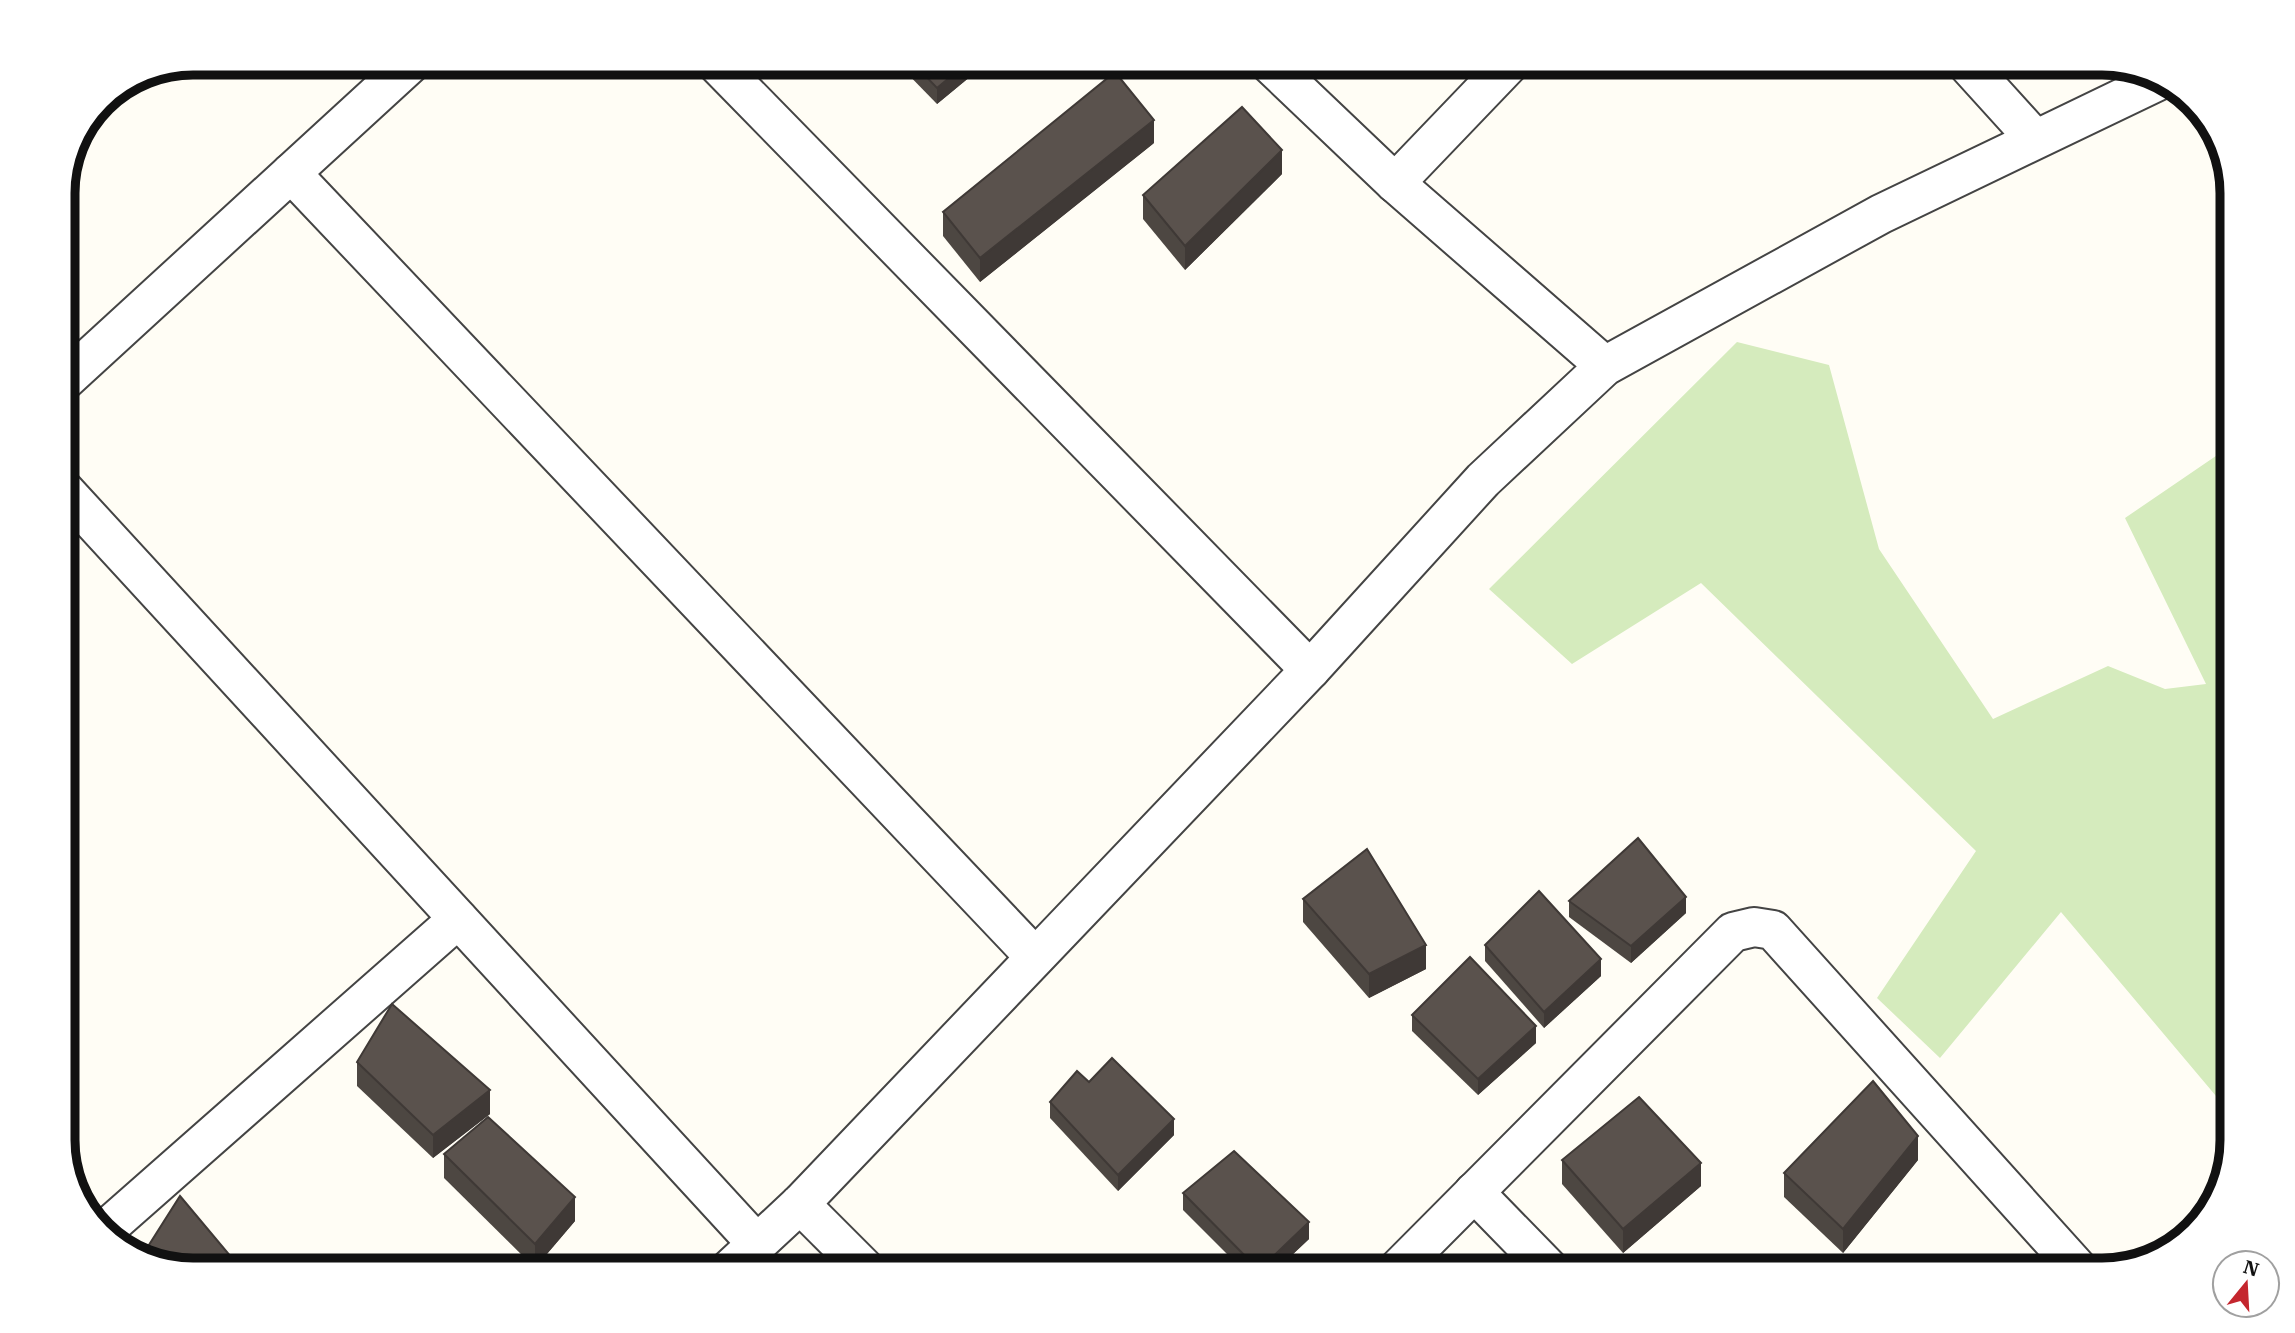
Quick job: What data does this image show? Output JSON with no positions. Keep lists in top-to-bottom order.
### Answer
{
  "north": "top"
}
